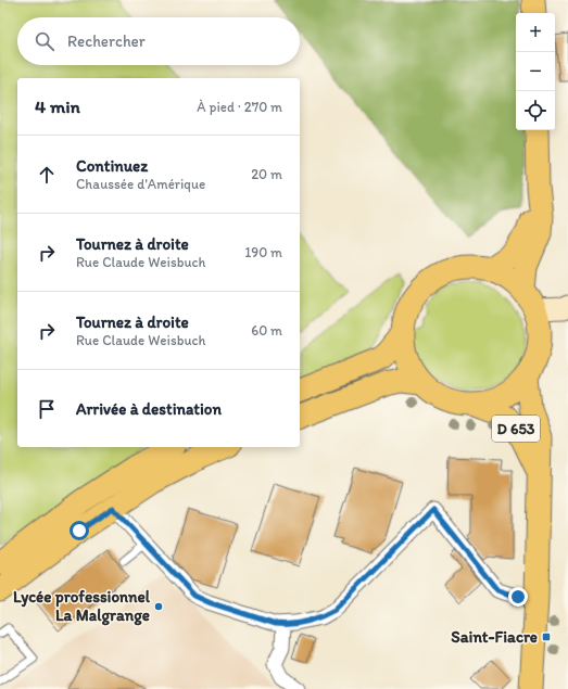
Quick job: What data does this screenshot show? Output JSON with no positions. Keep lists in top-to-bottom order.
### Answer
{
  "streets": {
    "main road": ["D 653"]
  },
  "places": {
    "other": ["Lycée professionnel La Malgrange"],
    "transit": ["Saint-Fiacre"]
  },
  "page": {
    "map_buttons": ["+", "−"],
    "search": "Rechercher",
    "heading": ["4 min", "À pied · 270 m"],
    "list": [
      ["Continuez", "Chaussée d'Amérique", "20 m"],
      ["Tournez à droite", "Rue Claude Weisbuch", "190 m"],
      ["Tournez à droite", "Rue Claude Weisbuch", "60 m"],
      "Arrivée à destination"
    ]
  }
}
